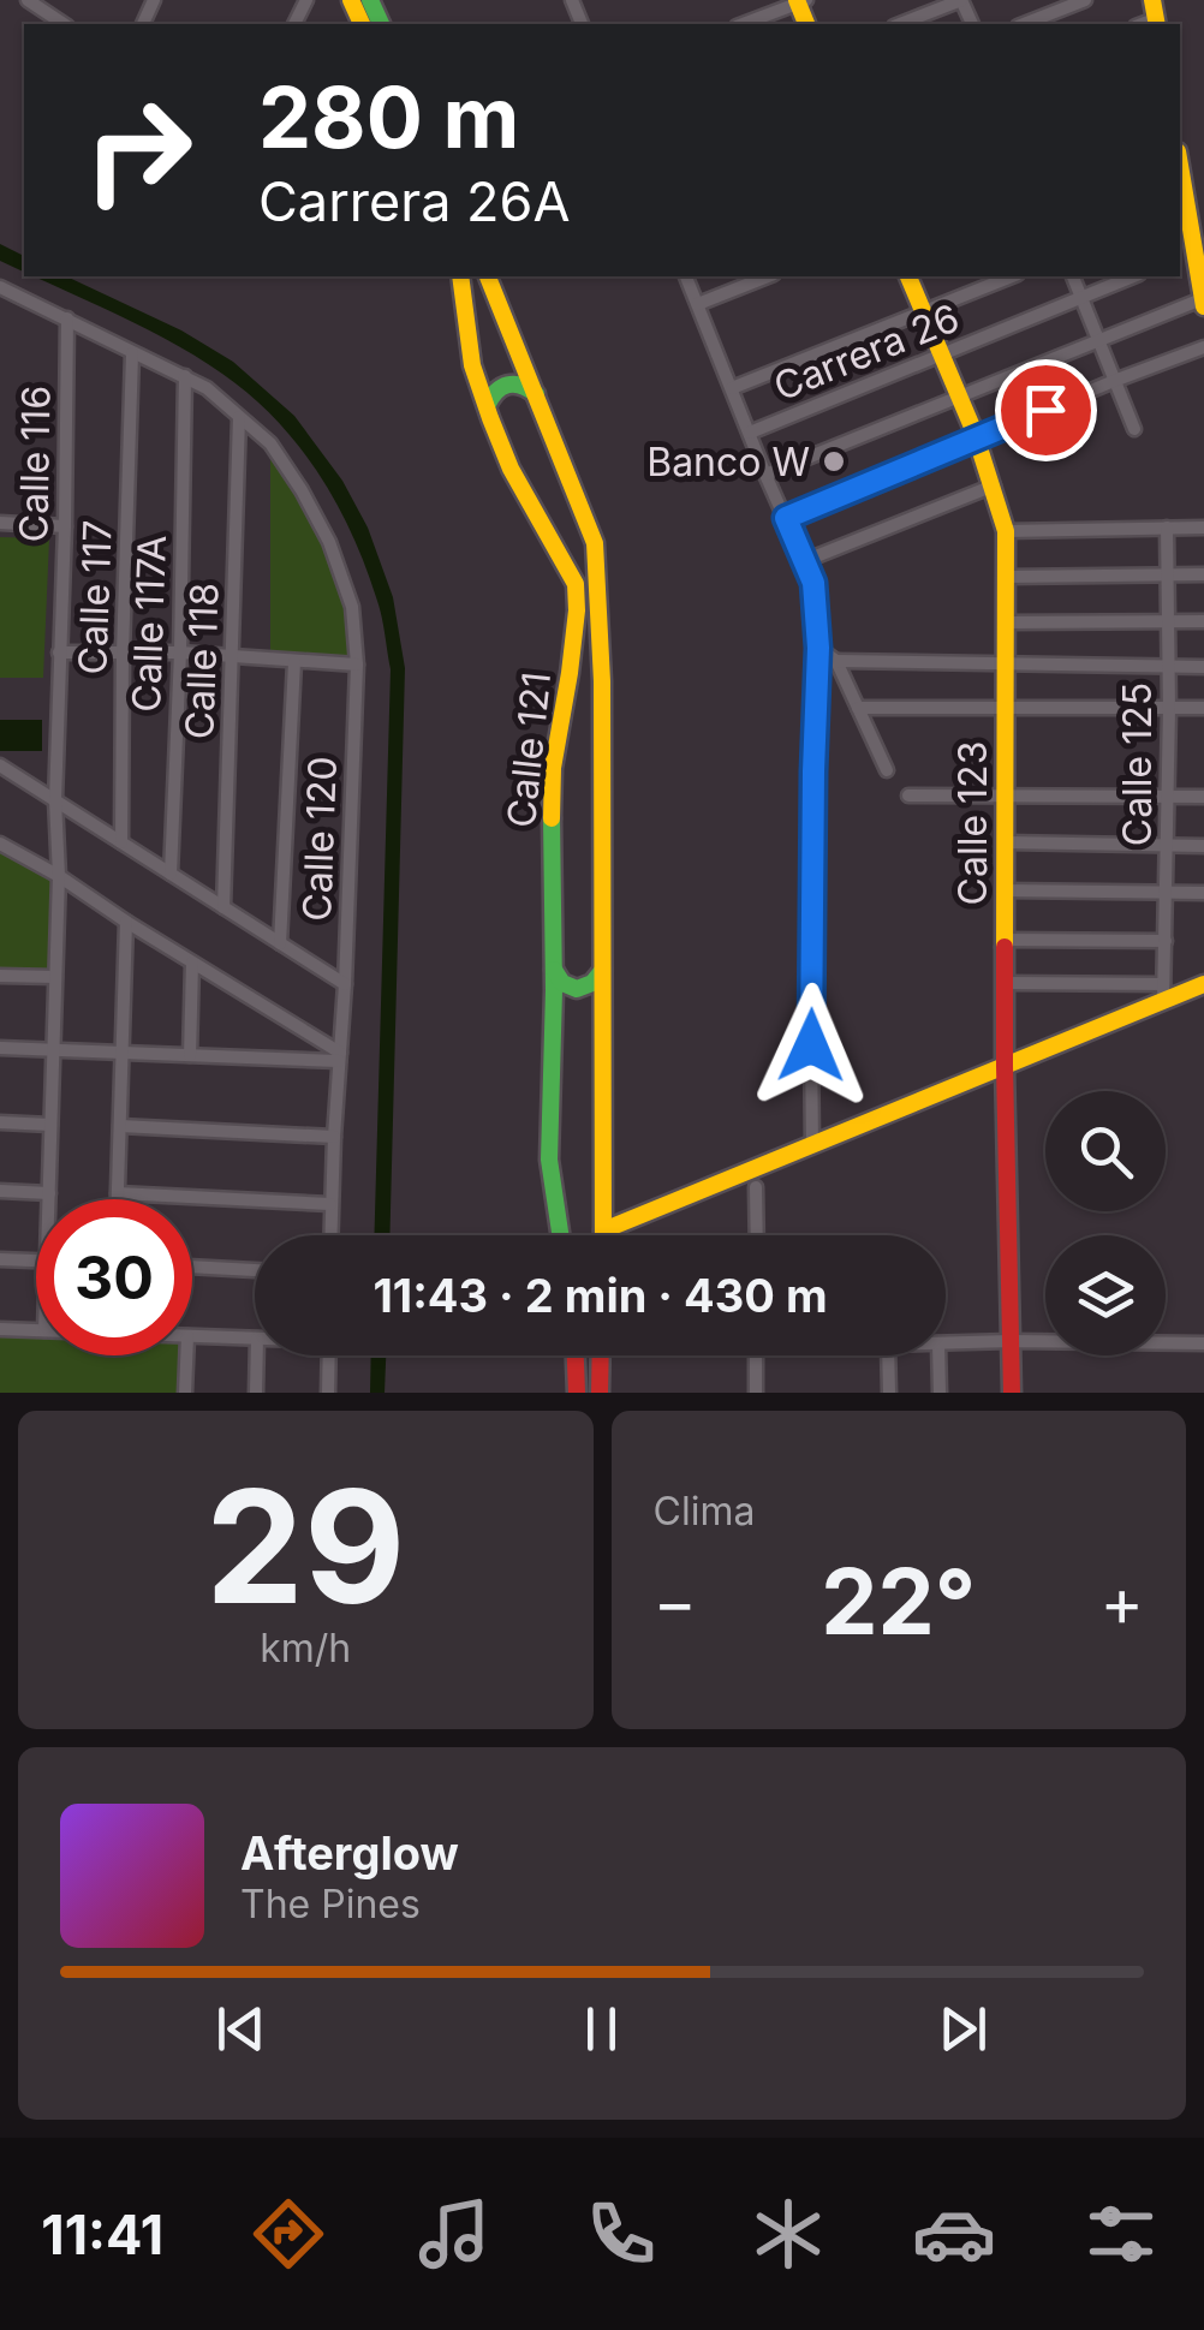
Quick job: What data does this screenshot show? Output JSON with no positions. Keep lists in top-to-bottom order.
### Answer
{
  "streets": {
    "main road": ["Calle 121", "Calle 123"],
    "street": [
      "Carrera 26",
      "Calle 116",
      "Calle 117",
      "Calle 117A",
      "Calle 118",
      "Calle 125",
      "Calle 120"
    ]
  },
  "crossings": [
    ["Carrera 26", "Calle 123"],
    ["Calle 118", "Calle 120"]
  ],
  "places": ["Banco W"],
  "page": {
    "turn": ["280 m", "Carrera 26A"],
    "limit": "30",
    "trip": "11:43 · 2 min · 430 m",
    "tile": [
      ["29", "km/h"],
      "Clima"
    ],
    "heat": ["−", "22°", "+"],
    "song": ["Afterglow", "The Pines"],
    "tabs": "11:41"
  }
}
